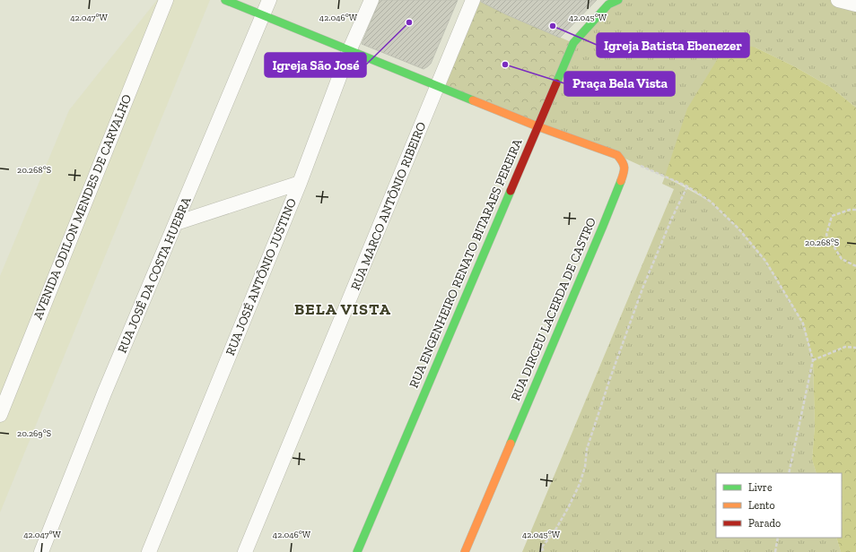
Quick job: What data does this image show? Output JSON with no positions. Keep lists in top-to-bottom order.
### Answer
{
  "streets": {
    "street": [
      "RUA MARCO ANTÔNIO RIBEIRO",
      "AVENIDA ODILON MENDES DE CARVALHO",
      "RUA ENGENHEIRO RENATO BITARAES PEREIRA",
      "RUA JOSÉ DA COSTA HUEBRA",
      "RUA JOSÉ ANTÔNIO JUSTINO",
      "RUA DIRCEU LACERDA DE CASTRO"
    ]
  },
  "districts": ["BELA VISTA"],
  "places": ["Igreja São José", "Igreja Batista Ebenezer", "Praça Bela Vista"],
  "legend": ["Livre", "Lento", "Parado"],
  "coordinates": [
    "42.047°W",
    "42.046°W",
    "42.045°W",
    "20.268°S",
    "20.269°S"
  ]
}
